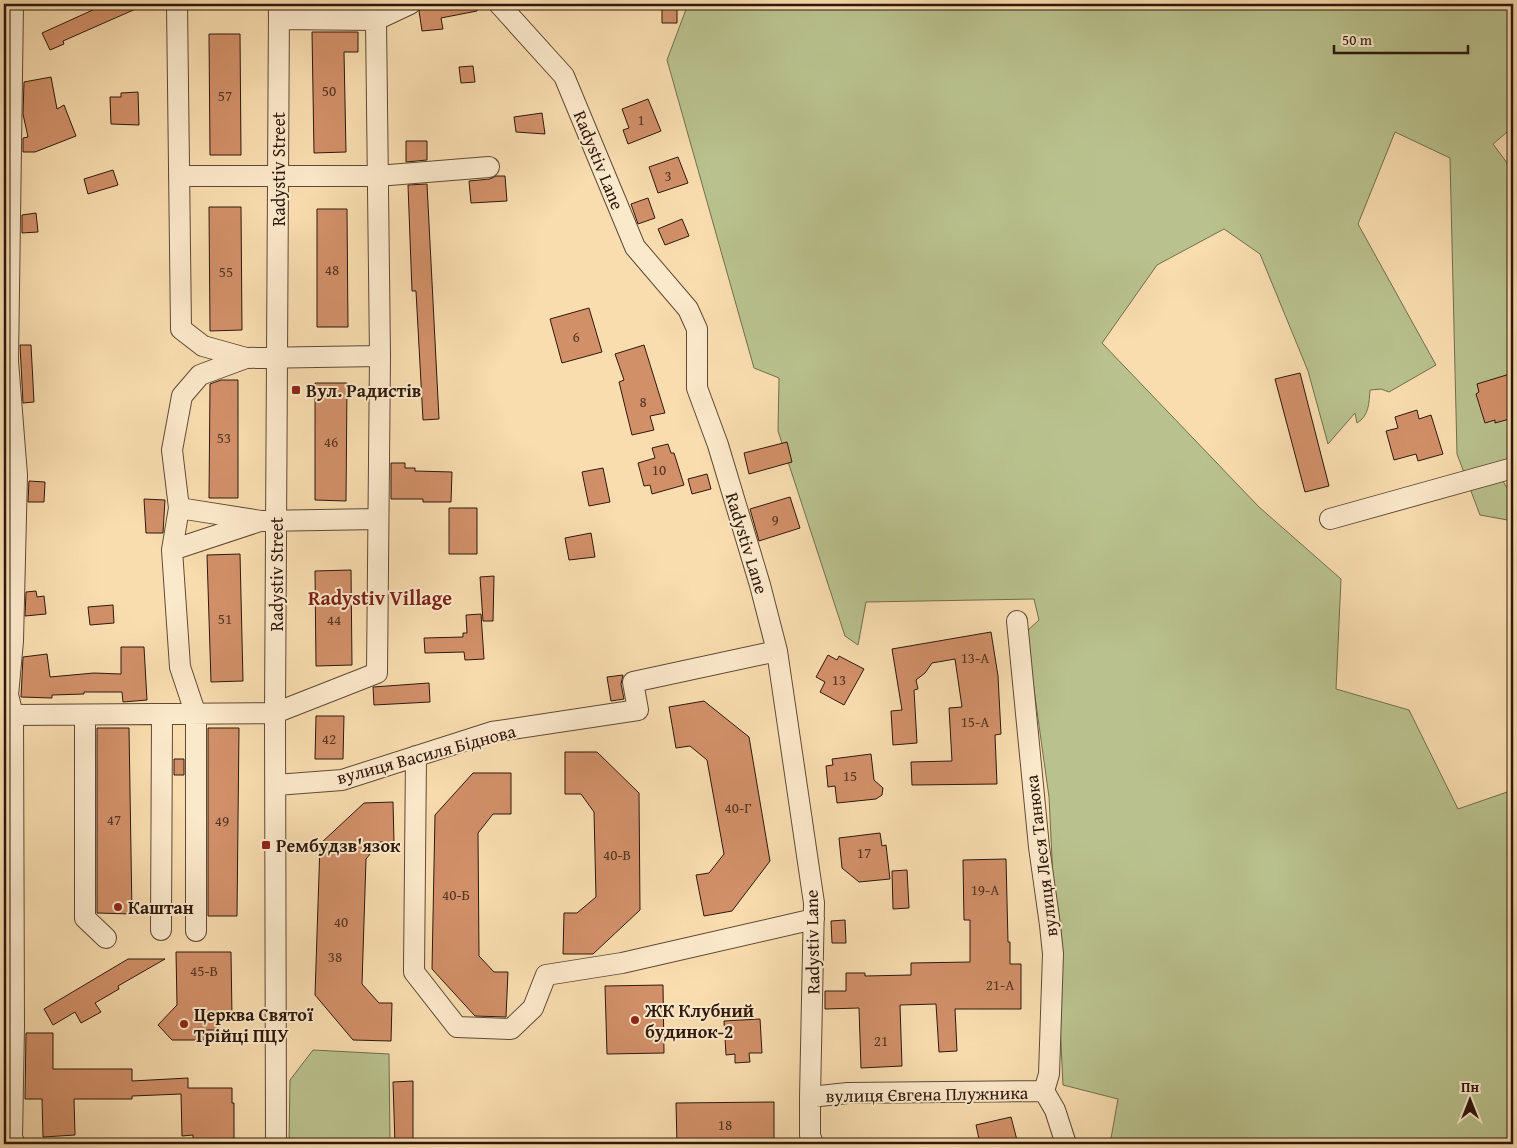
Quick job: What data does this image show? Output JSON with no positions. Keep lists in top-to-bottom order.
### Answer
{
  "streets": {
    "street": [
      "Radystiv Lane",
      "Radystiv Street",
      "вулиця Василя Біднова",
      "вулиця Леся Танюка",
      "вулиця Євгена Плужника"
    ]
  },
  "crossings": [
    ["Radystiv Lane", "вулиця Василя Біднова"],
    ["Radystiv Lane", "вулиця Євгена Плужника"],
    ["Radystiv Street", "вулиця Василя Біднова"],
    ["вулиця Леся Танюка", "вулиця Євгена Плужника"]
  ],
  "districts": ["Radystiv Village"],
  "places": {
    "transit": ["Вул. Радистів", "Рембудзв'язок"],
    "other": ["Каштан", "ЖК Клубний будинок-2", "Церква Святої Трійці ПЦУ"]
  },
  "house_numbers": [
    "50",
    "57",
    "1",
    "3",
    "48",
    "55",
    "6",
    "8",
    "53",
    "46",
    "10",
    "9",
    "51",
    "44",
    "13-А",
    "13",
    "15-А",
    "42",
    "15",
    "40-Г",
    "47",
    "49",
    "17",
    "40-В",
    "19-А",
    "40-Б",
    "40",
    "38",
    "45-В",
    "21-А",
    "21",
    "18"
  ],
  "scale_bar": "50 m",
  "north": "top"
}
